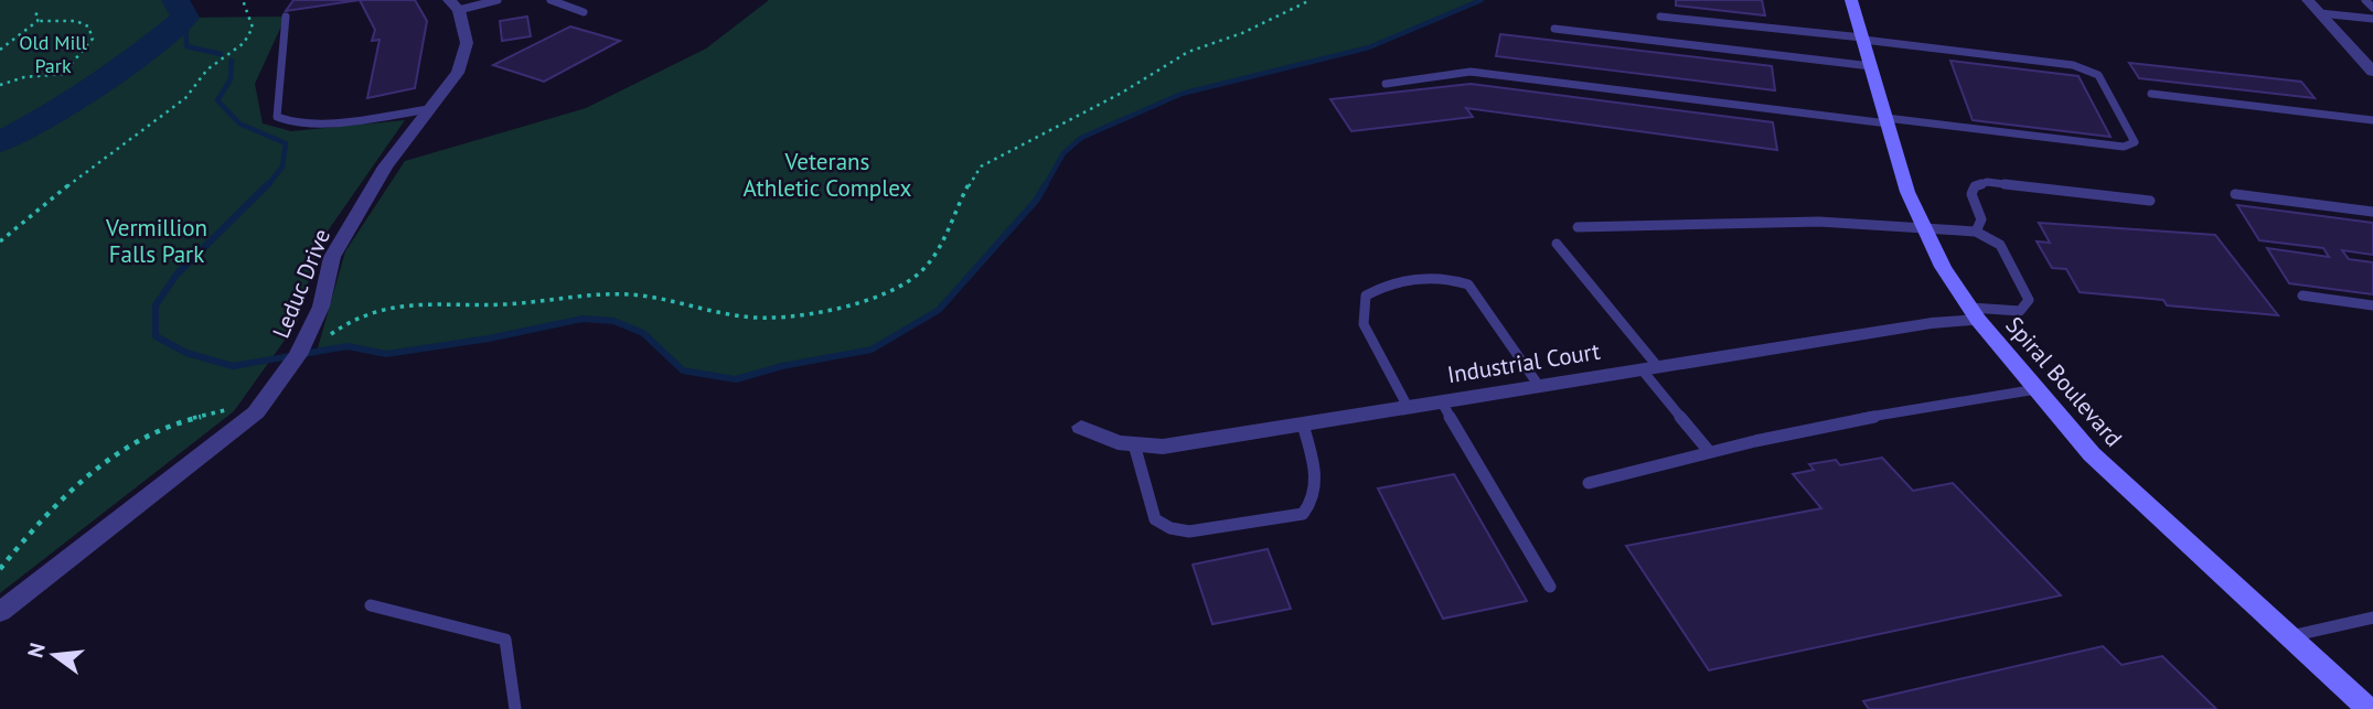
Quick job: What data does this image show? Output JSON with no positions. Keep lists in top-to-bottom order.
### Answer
{
  "streets": {
    "street": ["Leduc Drive", "Industrial Court", "Spiral Boulevard"]
  },
  "crossings": [
    ["Industrial Court", "Spiral Boulevard"]
  ],
  "parks": ["Old Mill Park", "Veterans Athletic Complex", "Vermillion Falls Park"],
  "north": "left"
}
